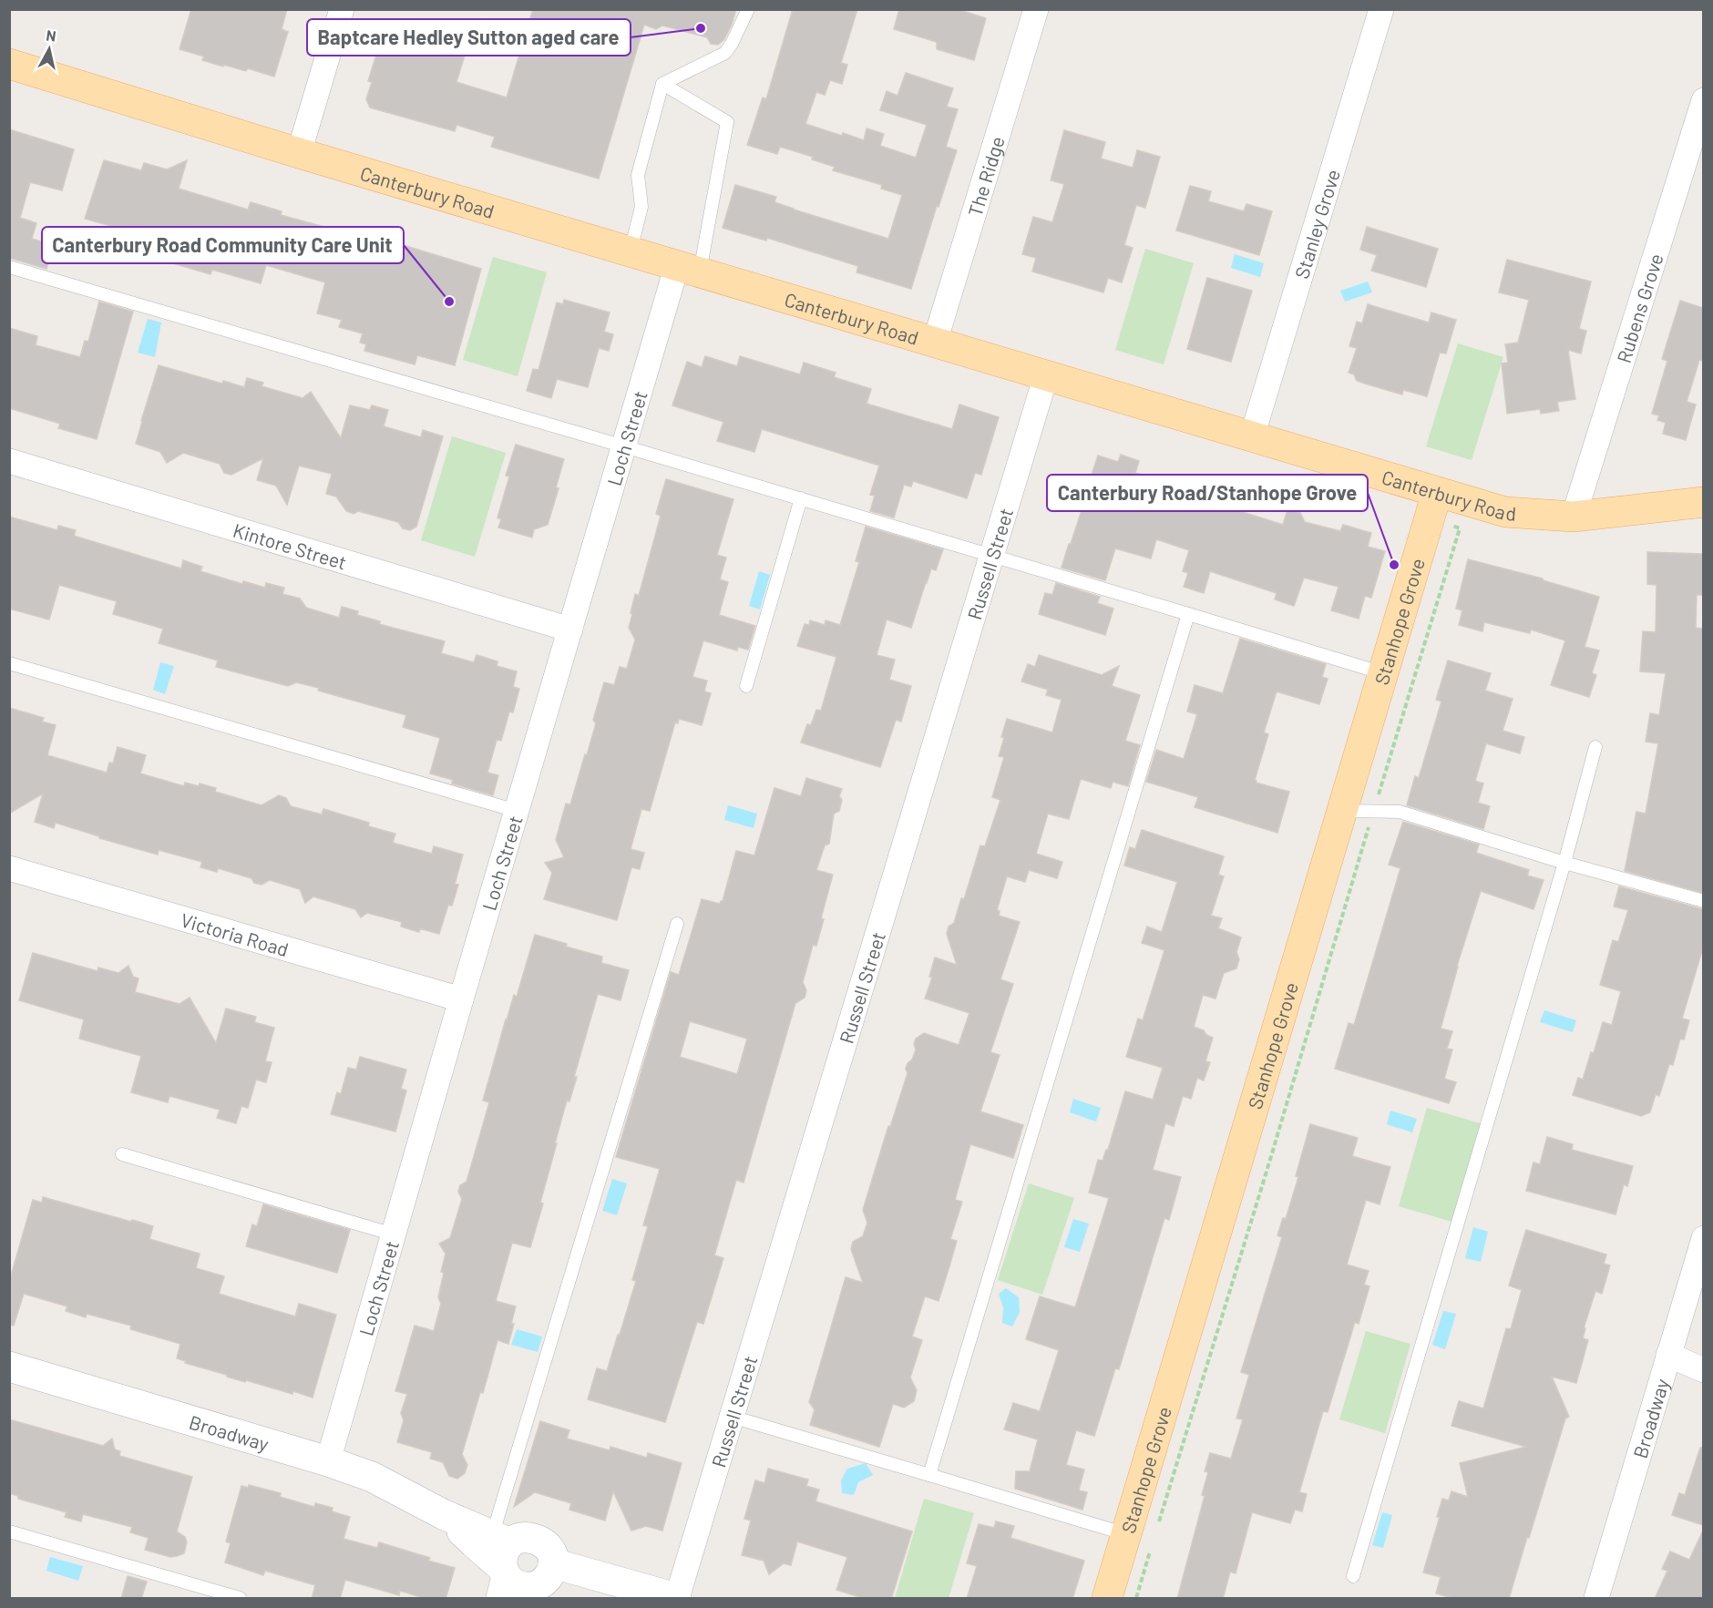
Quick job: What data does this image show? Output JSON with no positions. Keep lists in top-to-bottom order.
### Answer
{
  "streets": {
    "main road": ["Canterbury Road", "Stanhope Grove"],
    "street": [
      "The Ridge",
      "Stanley Grove",
      "Rubens Grove",
      "Loch Street",
      "Kintore Street",
      "Russell Street",
      "Victoria Road",
      "Broadway"
    ]
  },
  "crossings": [
    ["The Ridge", "Canterbury Road"],
    ["Canterbury Road", "Stanley Grove"],
    ["Canterbury Road", "Rubens Grove"],
    ["Canterbury Road", "Loch Street"],
    ["Canterbury Road", "Russell Street"],
    ["Canterbury Road", "Stanhope Grove"],
    ["Loch Street", "Kintore Street"],
    ["Loch Street", "Victoria Road"],
    ["Loch Street", "Broadway"],
    ["Russell Street", "Broadway"]
  ],
  "places": ["Baptcare Hedley Sutton aged care", "Canterbury Road Community Care Unit", "Canterbury Road/Stanhope Grove"],
  "north": "top"
}
